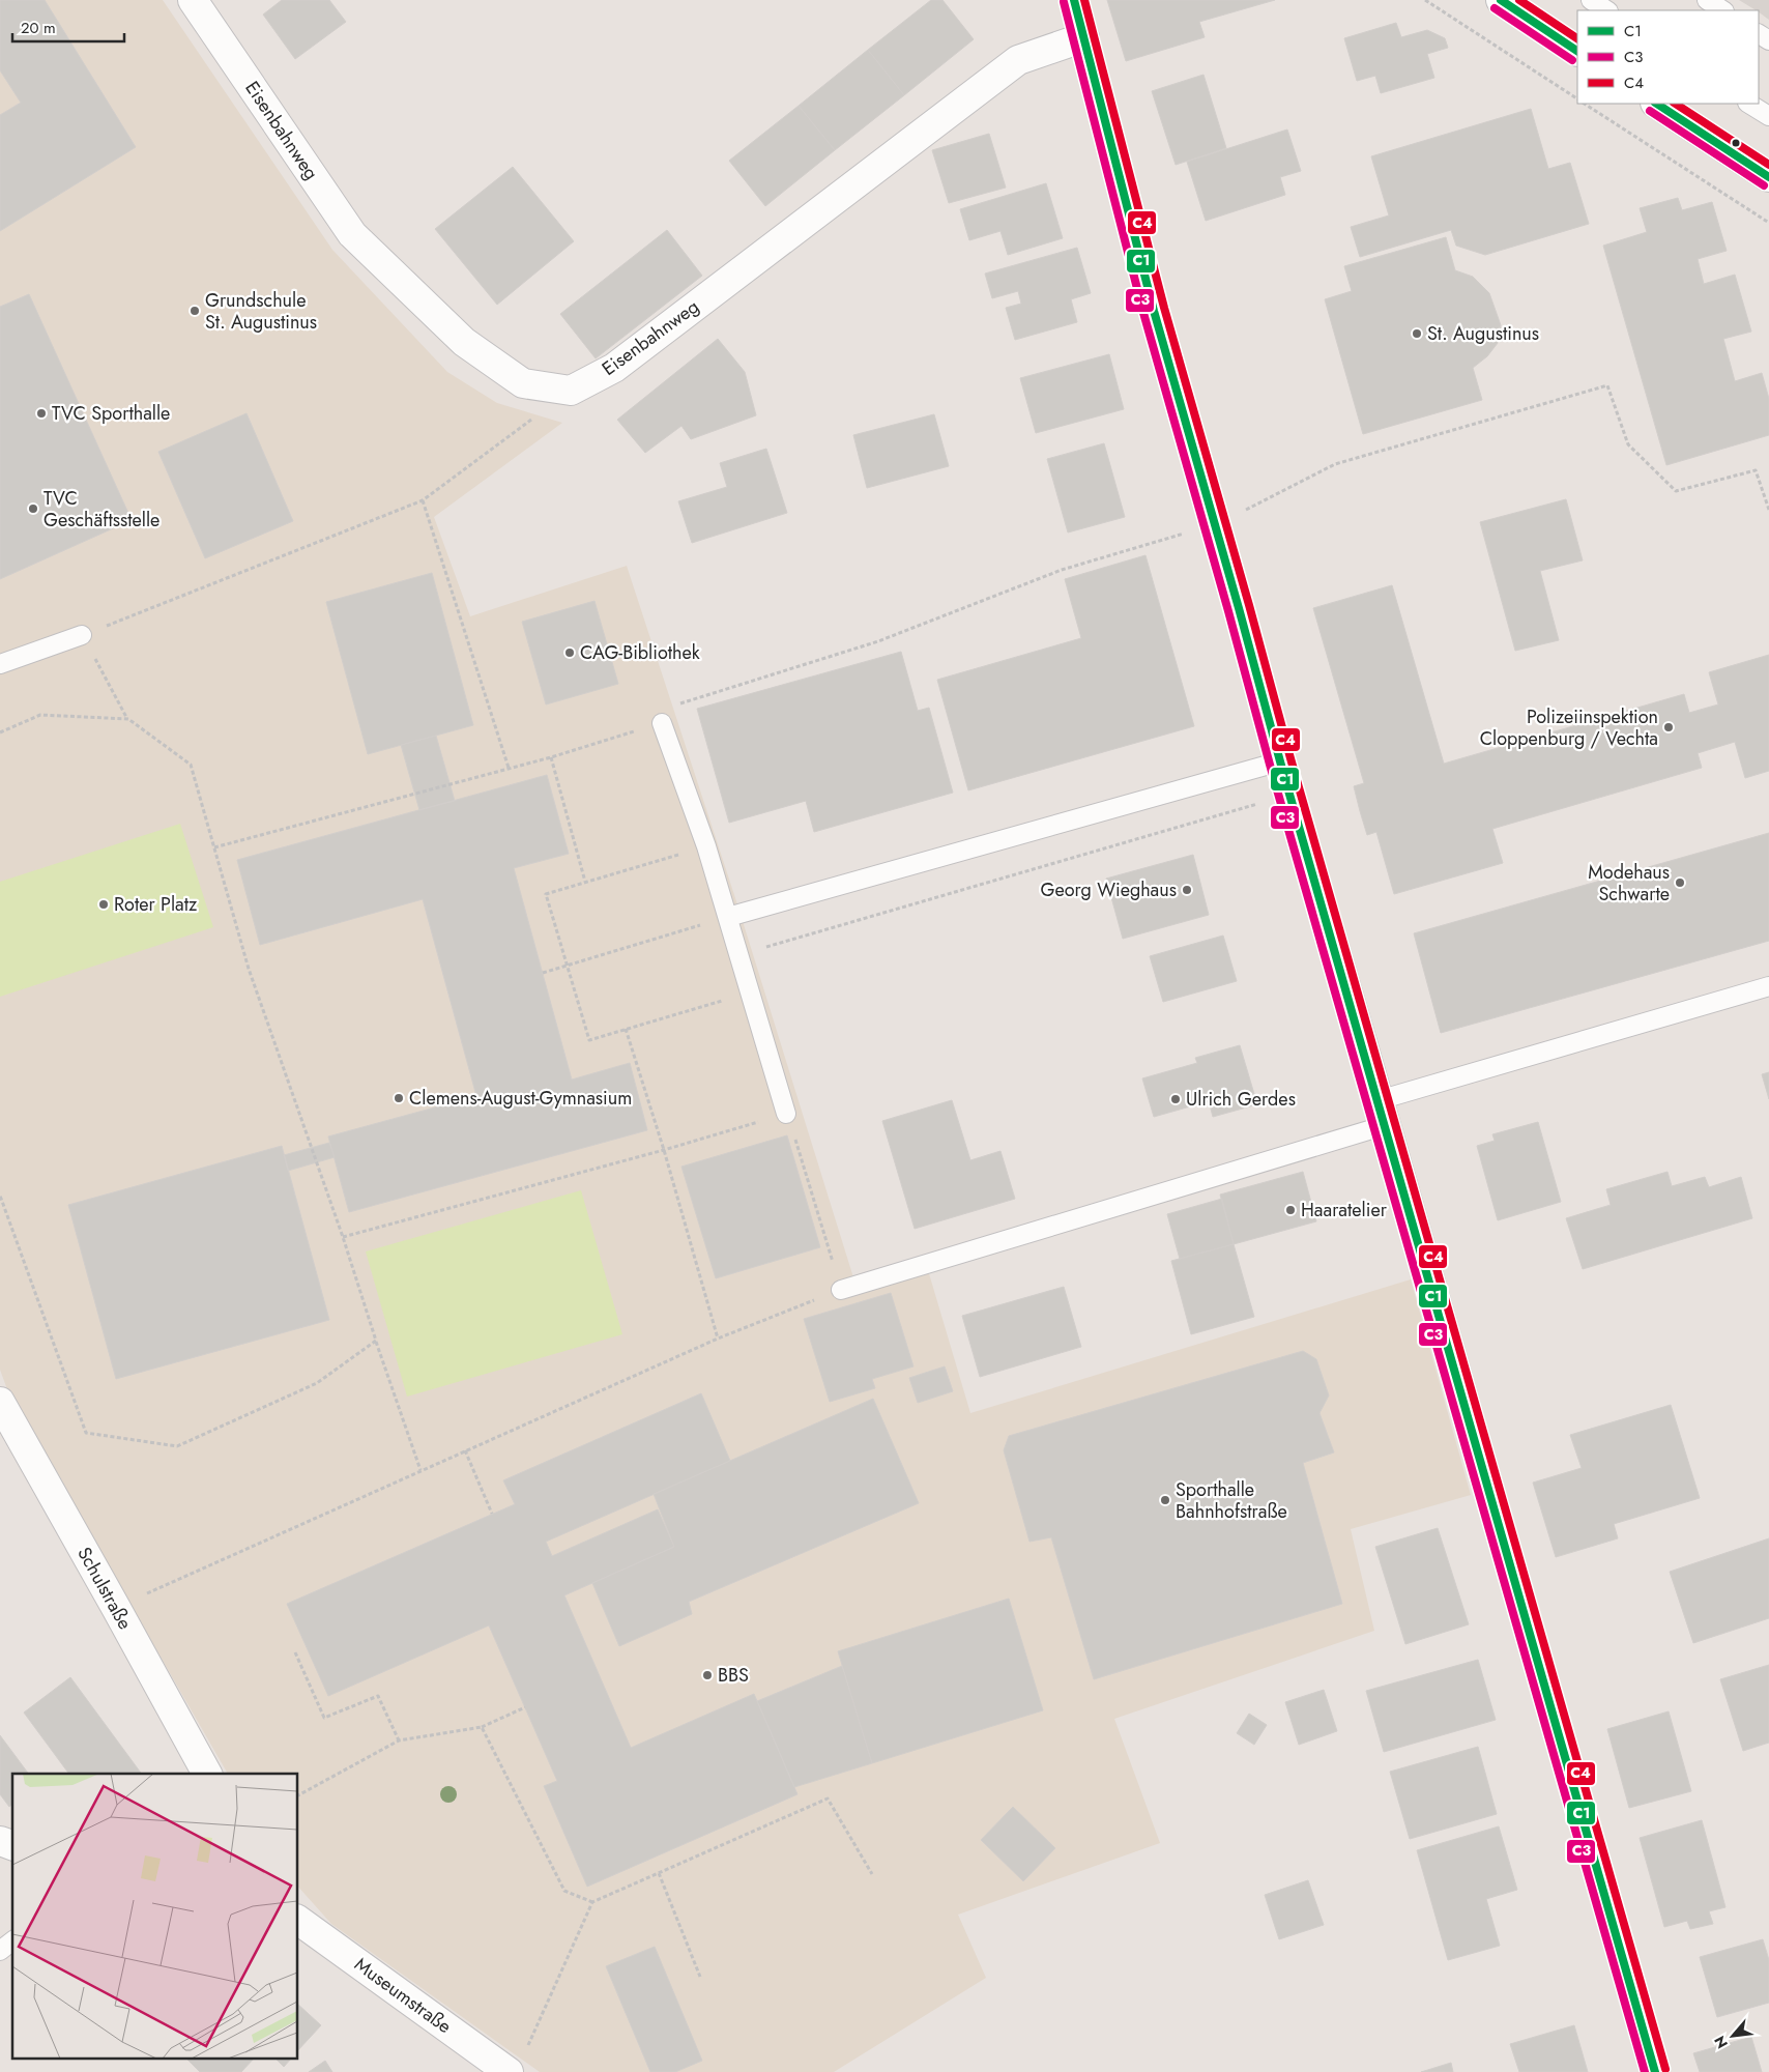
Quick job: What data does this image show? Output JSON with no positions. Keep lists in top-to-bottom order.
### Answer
{
  "streets": {
    "street": ["Eisenbahnweg", "Schulstraße", "Museumstraße"]
  },
  "places": [
    "Grundschule St. Augustinus",
    "St. Augustinus",
    "TVC Sporthalle",
    "TVC Geschäftsstelle",
    "CAG-Bibliothek",
    "Polizeiinspektion Cloppenburg / Vechta",
    "Modehaus Schwarte",
    "Georg Wieghaus",
    "Roter Platz",
    "Clemens-August-Gymnasium",
    "Ulrich Gerdes",
    "Haaratelier",
    "Sporthalle Bahnhofstraße",
    "BBS"
  ],
  "lines": ["transit line C1", "transit line C4", "transit line C3"],
  "legend": ["C1", "C3", "C4"],
  "scale_bar": "20 m",
  "north": "bottom left"
}
